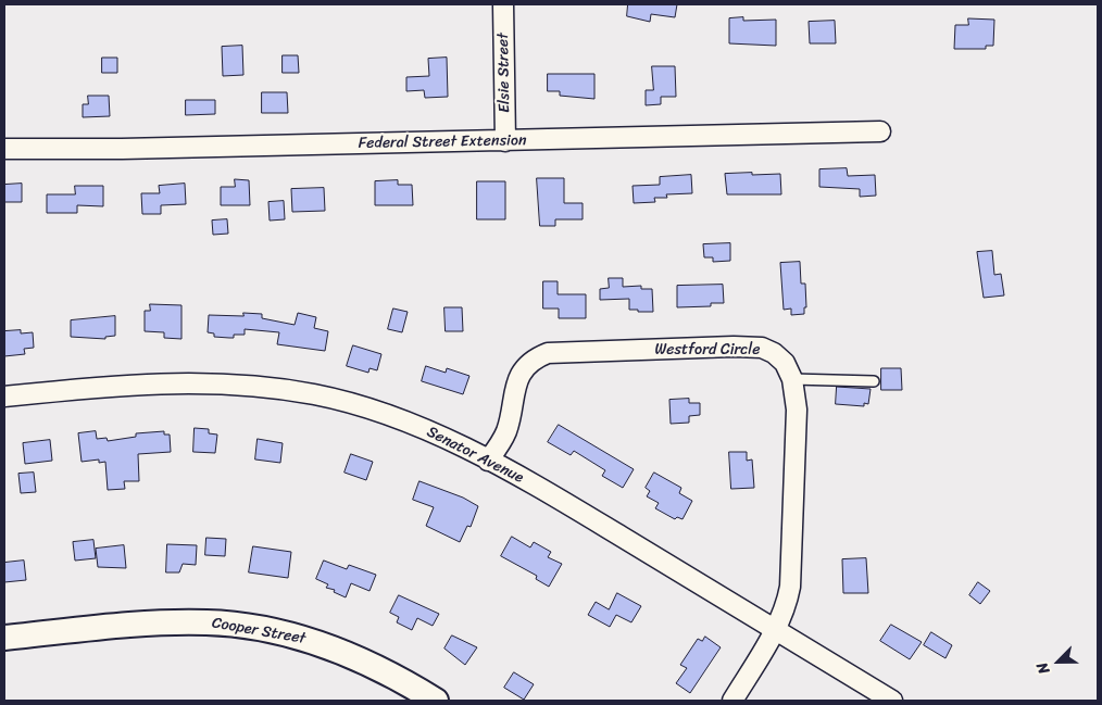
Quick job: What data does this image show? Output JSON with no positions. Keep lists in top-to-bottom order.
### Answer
{
  "streets": {
    "street": [
      "Elsie Street",
      "Federal Street Extension",
      "Westford Circle",
      "Senator Avenue",
      "Cooper Street"
    ]
  },
  "crossings": [
    ["Elsie Street", "Federal Street Extension"],
    ["Westford Circle", "Senator Avenue"]
  ],
  "north": "bottom left"
}
